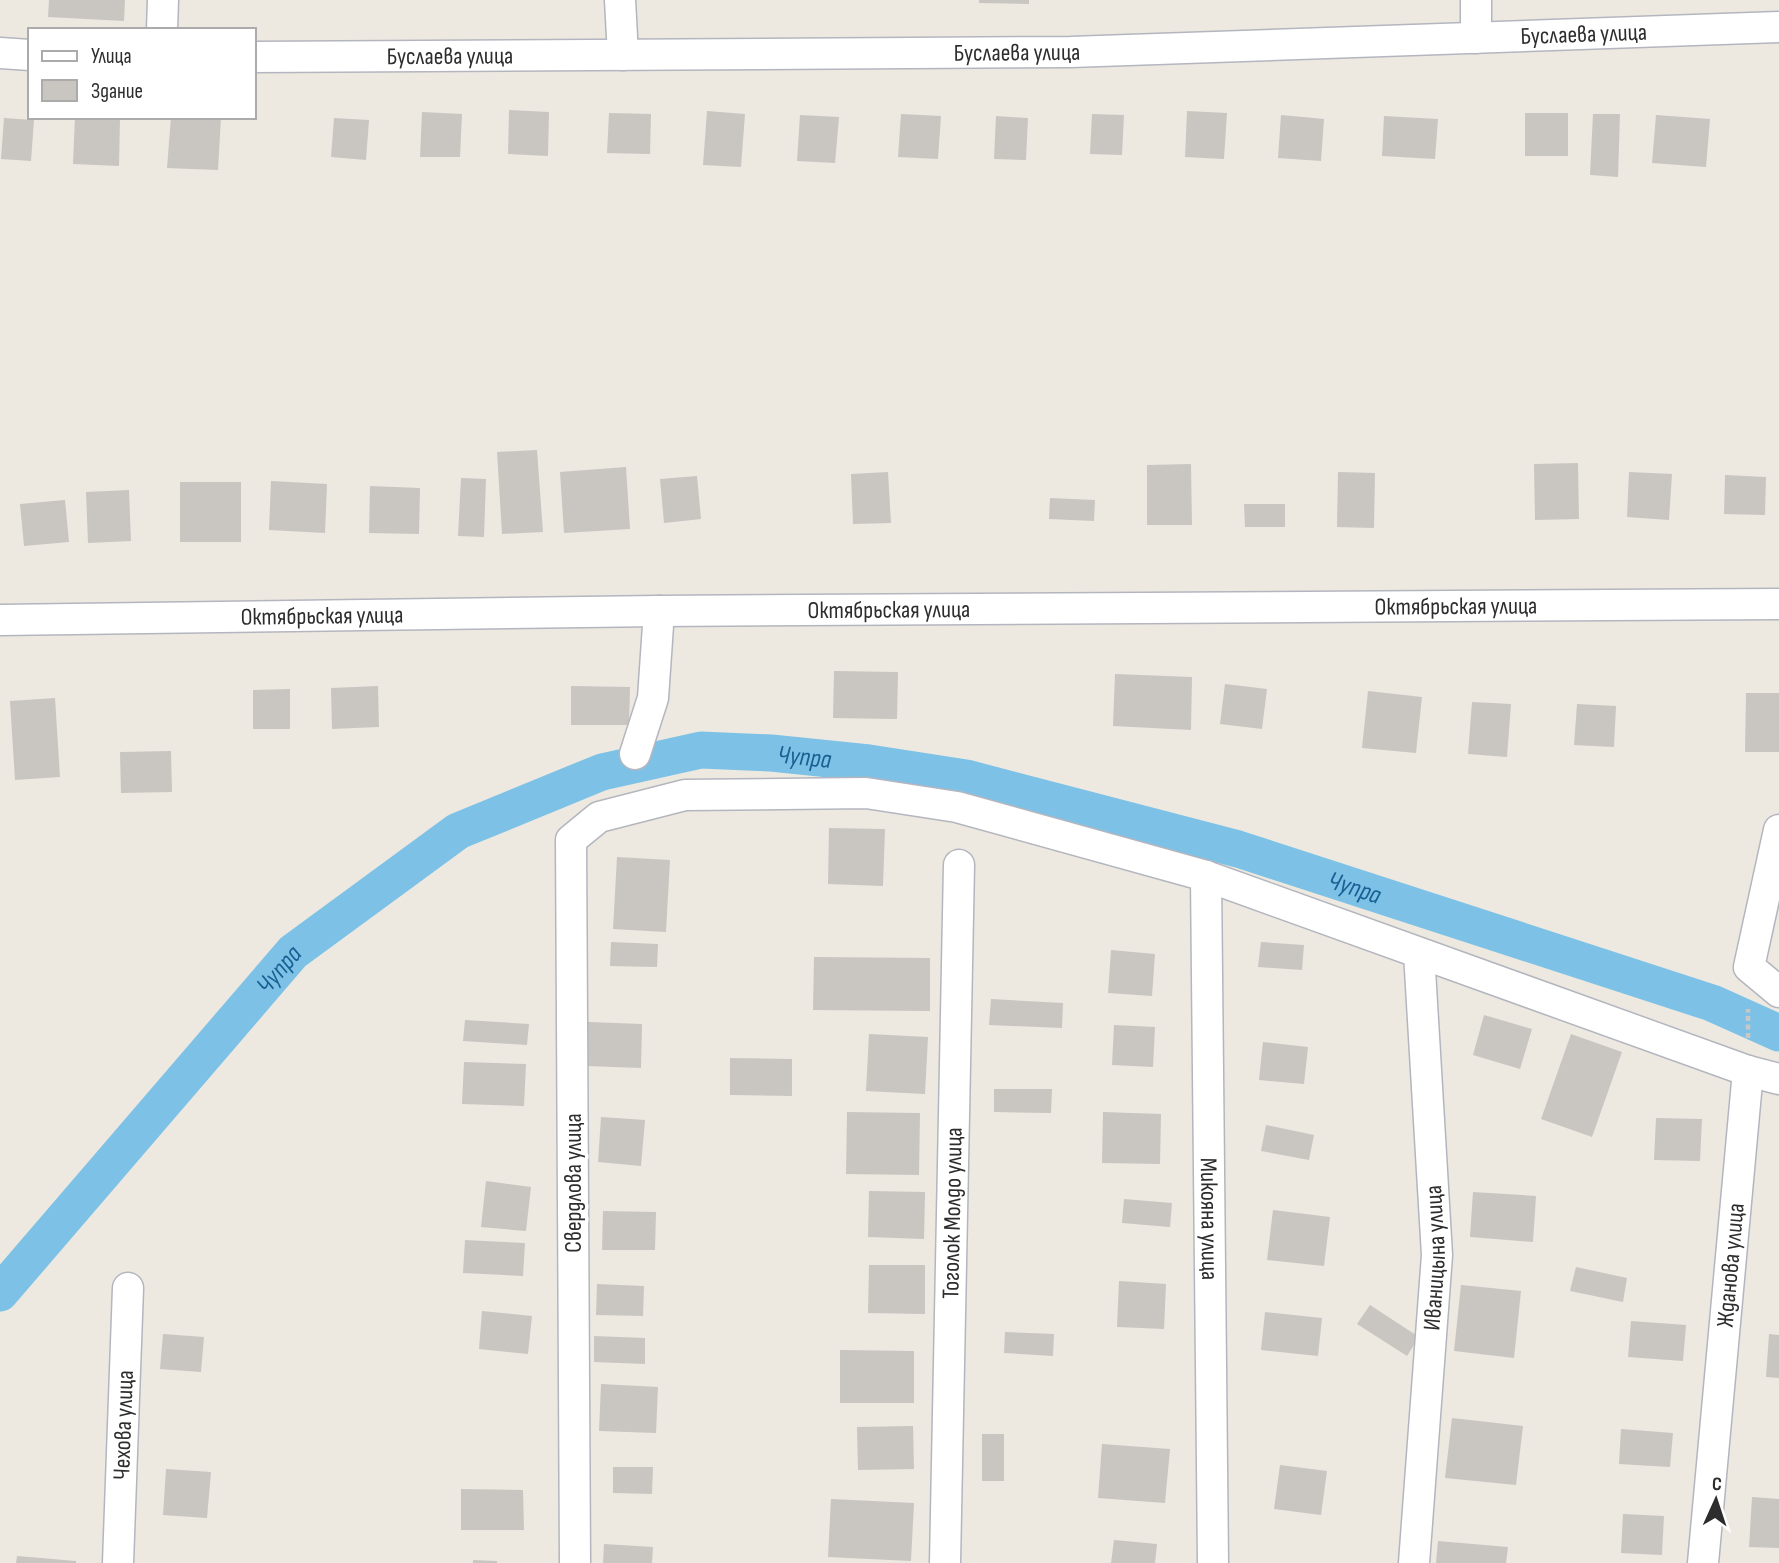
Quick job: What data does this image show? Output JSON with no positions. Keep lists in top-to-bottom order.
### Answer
{
  "streets": {
    "street": [
      "Буслаева улица",
      "Октябрьская улица",
      "Свердлова улица",
      "Тоголок Молдо улица",
      "Микояна улица",
      "Иваницына улица",
      "Жданова улица",
      "Чехова улица"
    ]
  },
  "crossings": [
    ["Свердлова улица", "Микояна улица"]
  ],
  "water": ["Чупра"],
  "legend": ["Улица", "Здание"],
  "north": "top"
}
